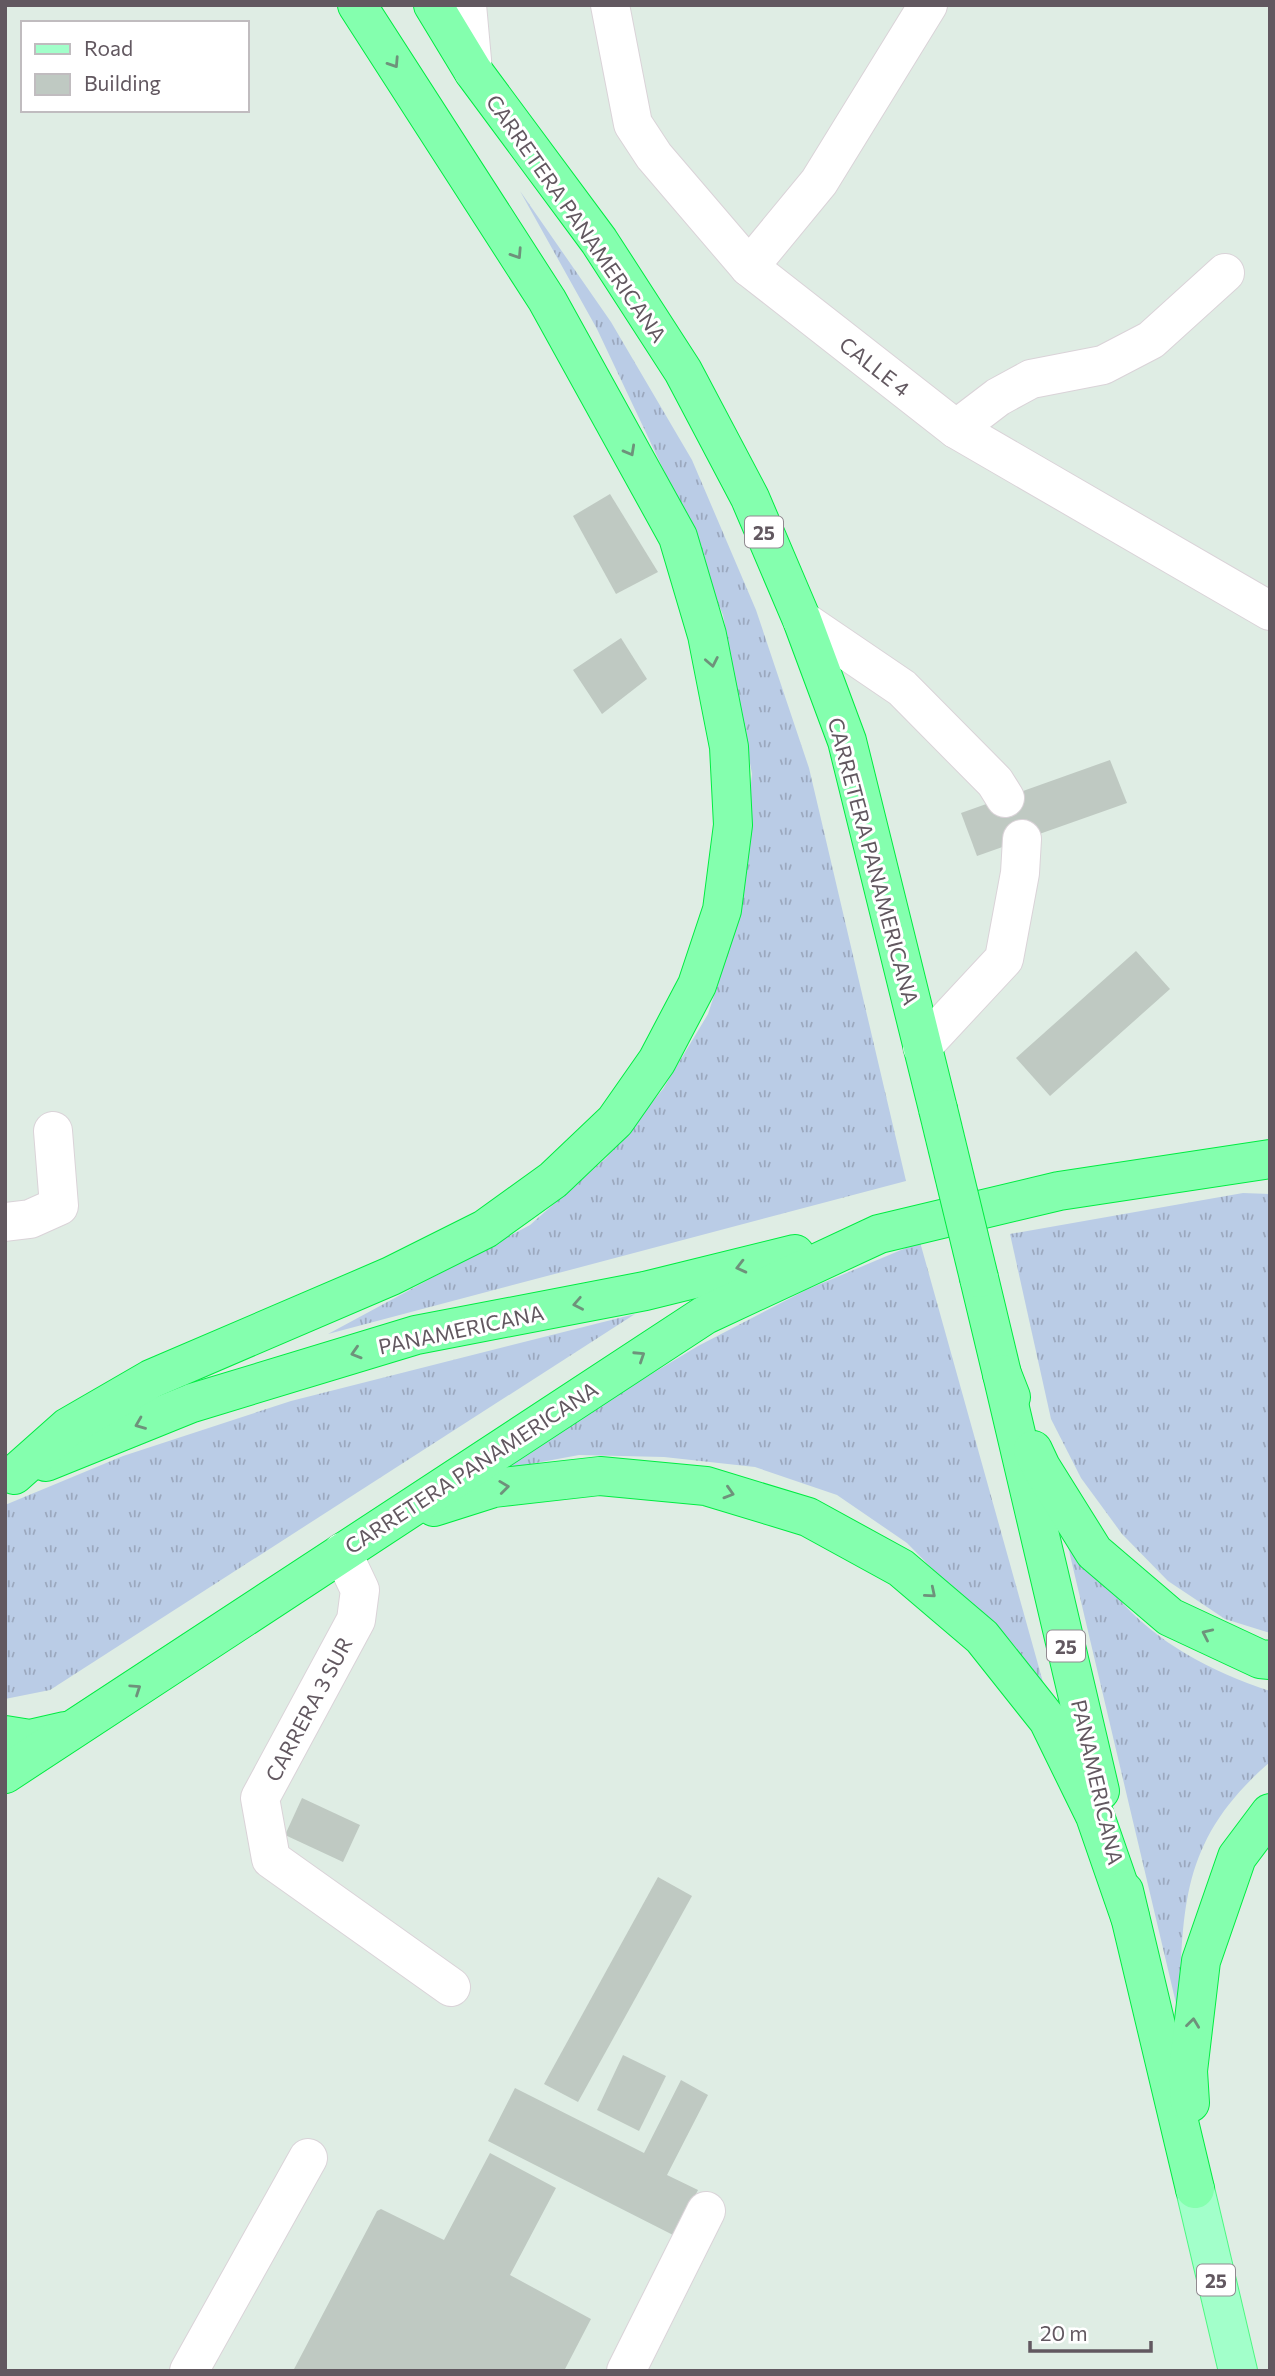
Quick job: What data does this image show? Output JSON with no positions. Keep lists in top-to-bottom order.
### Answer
{
  "streets": {
    "highway": ["CARRETERA PANAMERICANA", "25", "PANAMERICANA"],
    "street": ["CALLE 4", "CARRERA 3 SUR"]
  },
  "crossings": [
    ["CARRETERA PANAMERICANA", "PANAMERICANA"],
    ["CARRETERA PANAMERICANA", "CARRERA 3 SUR"]
  ],
  "legend": ["Road", "Building"],
  "scale_bar": "20 m"
}
